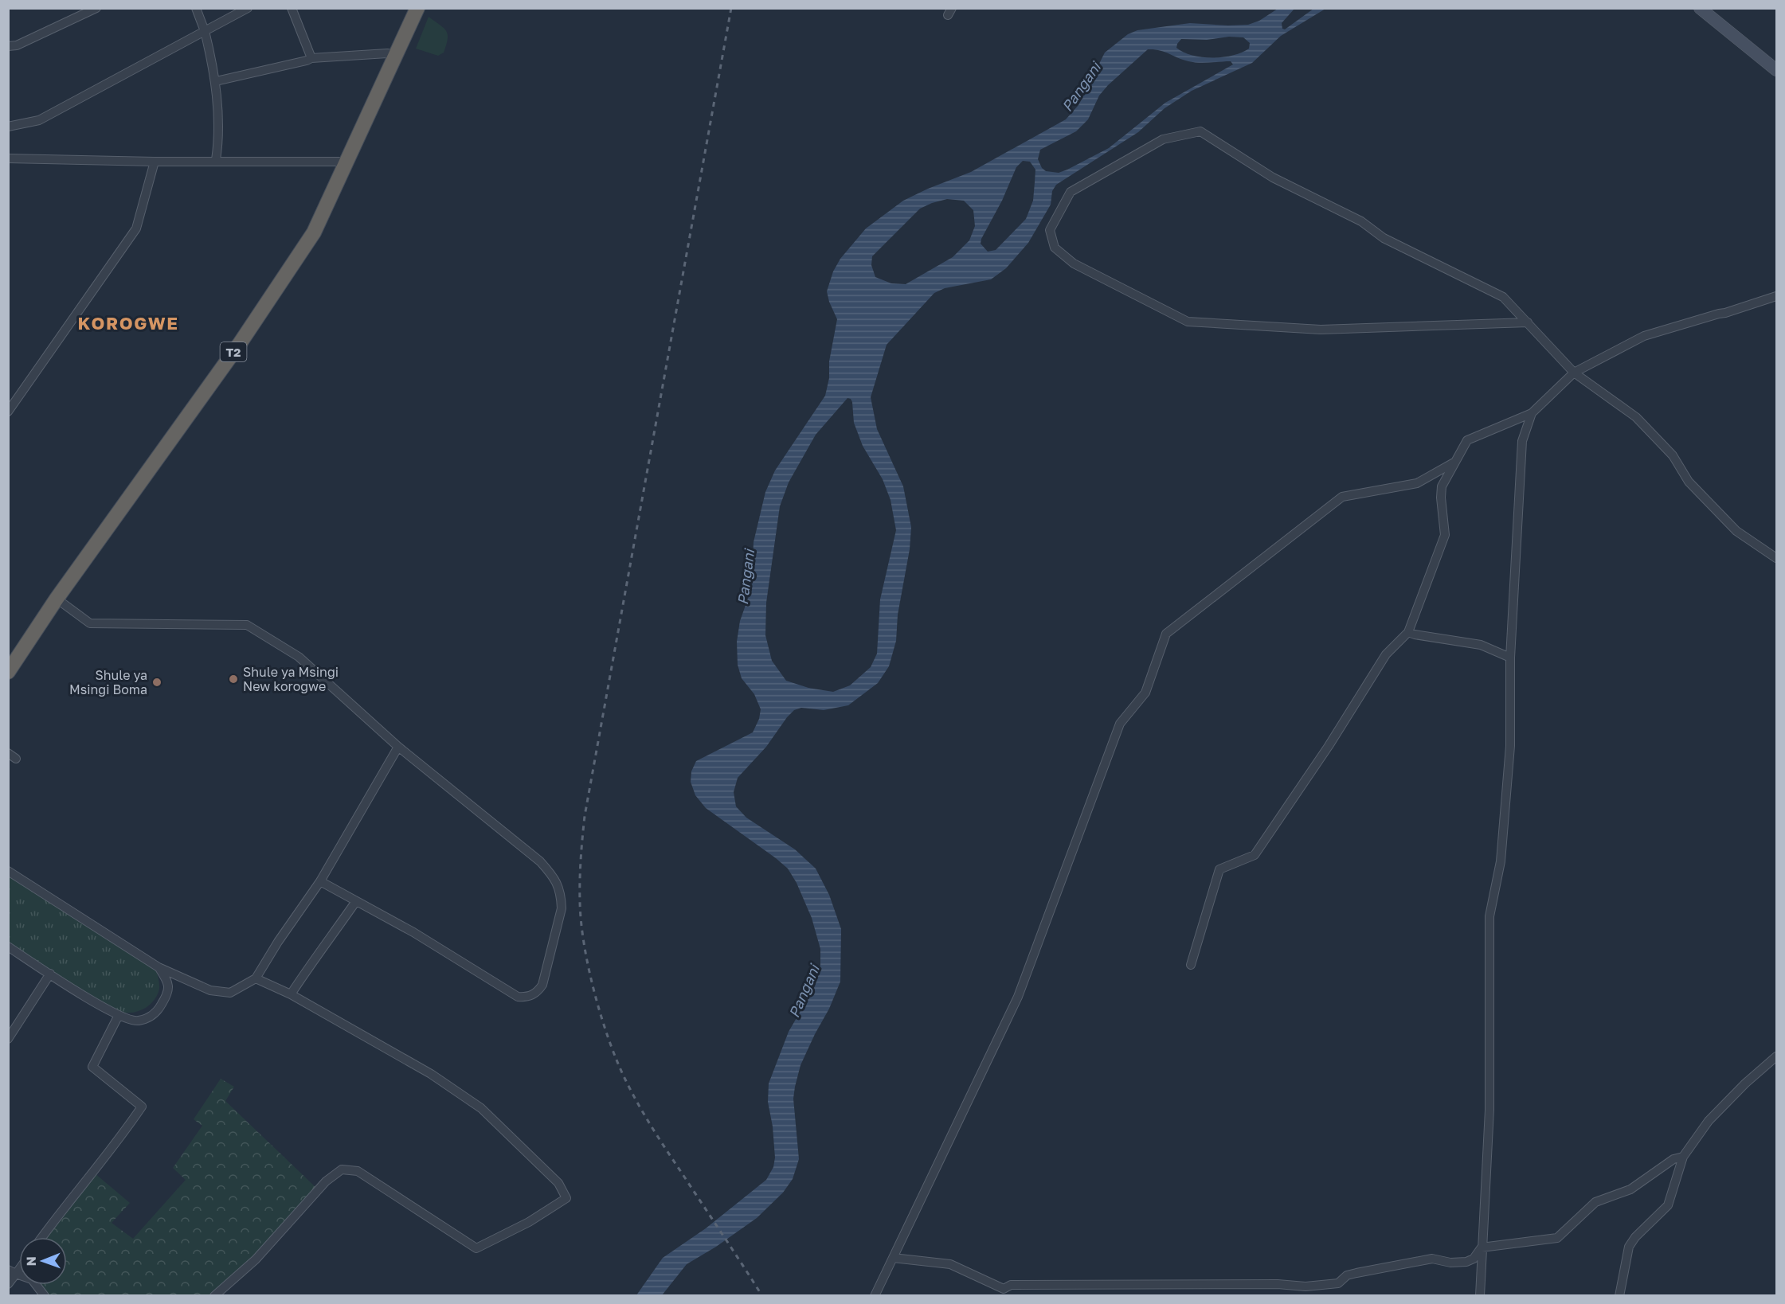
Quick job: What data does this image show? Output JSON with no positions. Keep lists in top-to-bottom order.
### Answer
{
  "streets": {
    "highway": ["T2"]
  },
  "districts": ["KOROGWE"],
  "water": ["Pangani"],
  "places": ["Shule ya Msingi New korogwe", "Shule ya Msingi Boma"],
  "north": "left"
}
